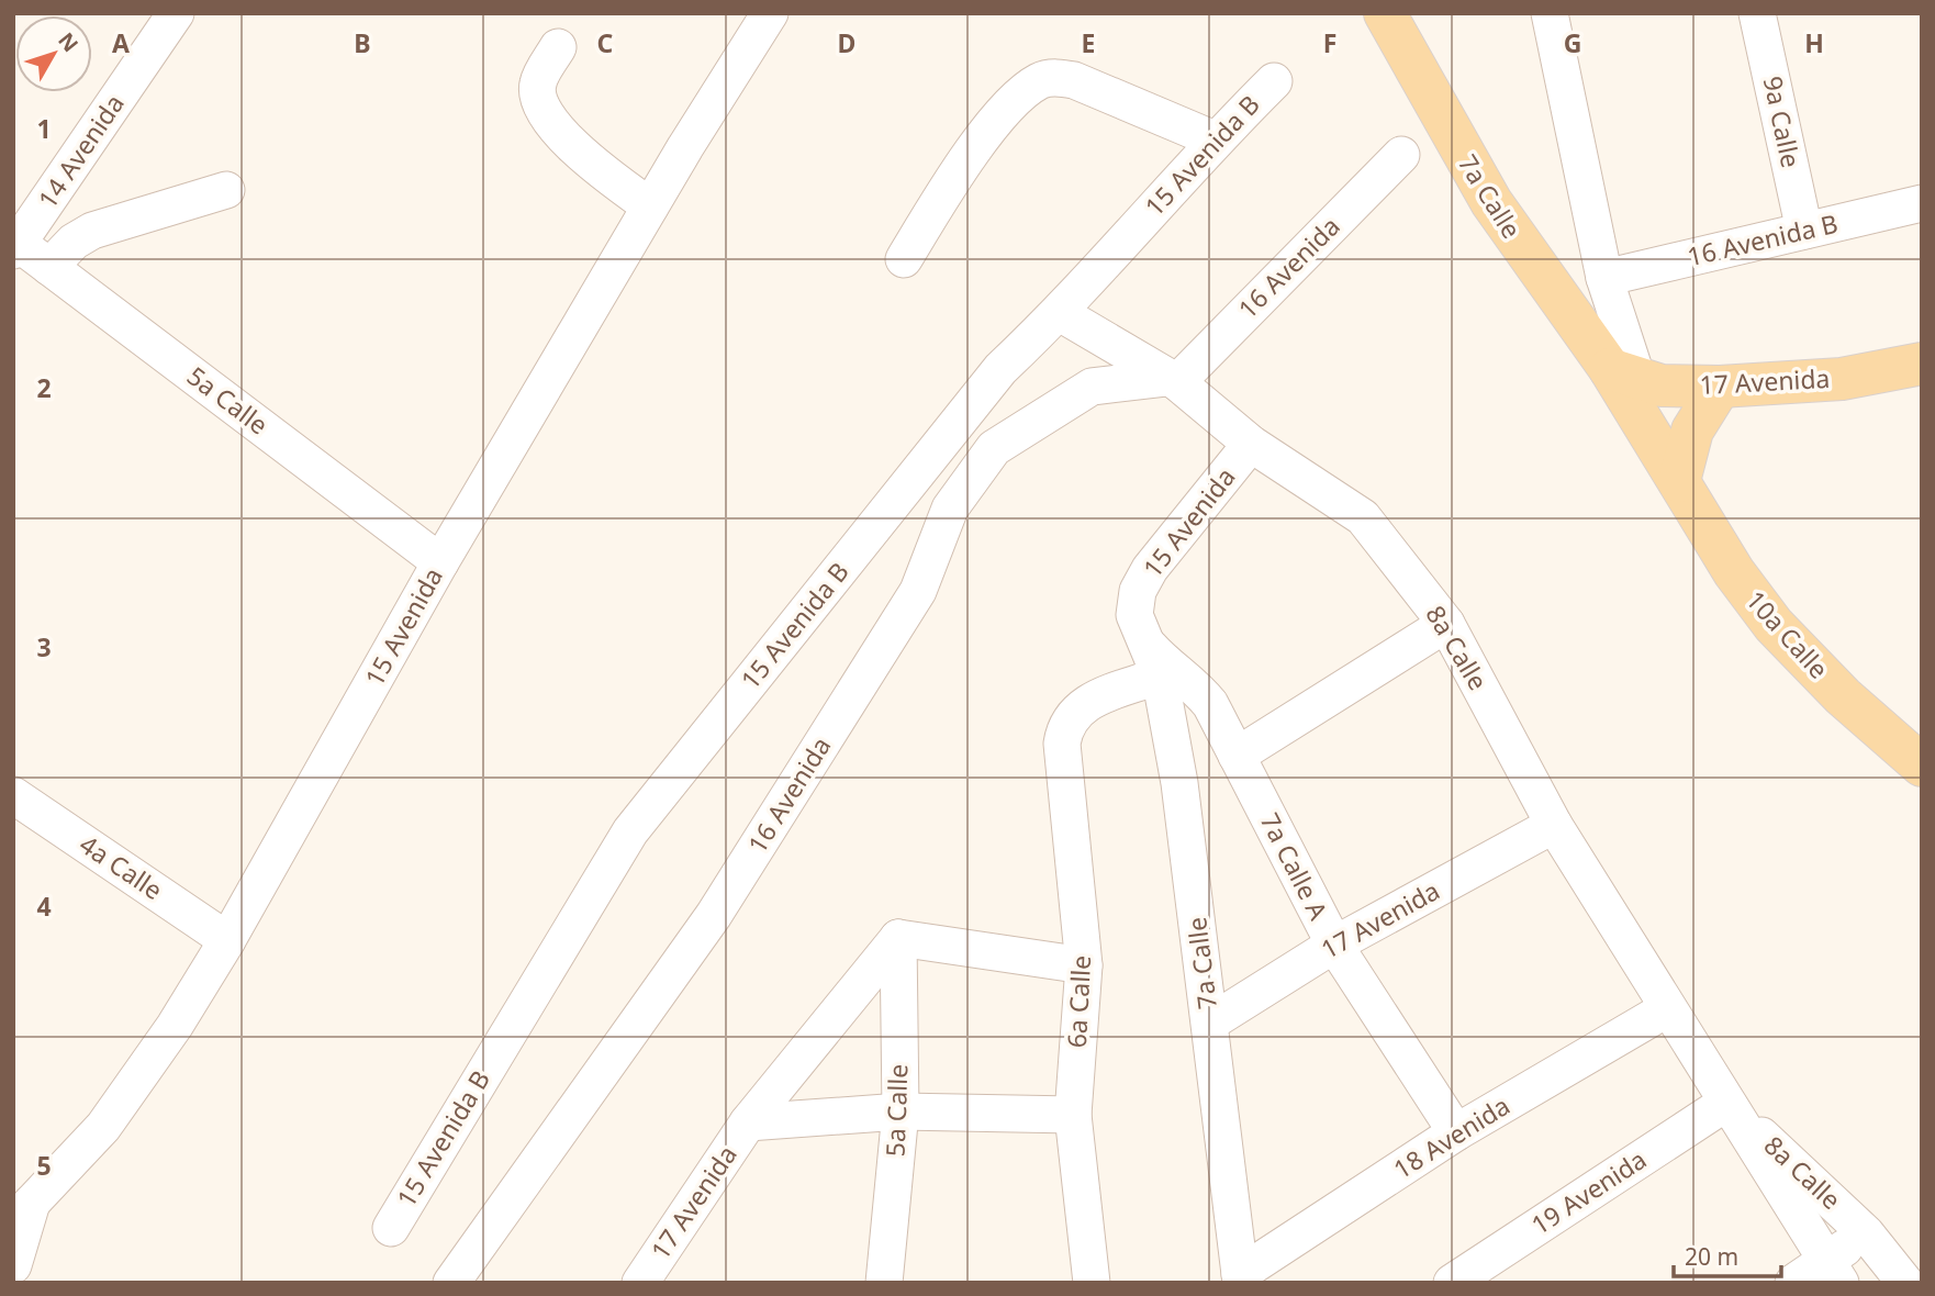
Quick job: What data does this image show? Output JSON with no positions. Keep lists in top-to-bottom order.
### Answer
{
  "streets": {
    "main road": ["7a Calle", "17 Avenida", "10a Calle"],
    "street": [
      "9a Calle",
      "14 Avenida",
      "15 Avenida B",
      "16 Avenida B",
      "16 Avenida",
      "5a Calle",
      "15 Avenida",
      "8a Calle",
      "7a Calle A",
      "4a Calle",
      "6a Calle",
      "18 Avenida",
      "19 Avenida"
    ]
  },
  "crossings": [
    ["9a Calle", "16 Avenida B"],
    ["14 Avenida", "5a Calle"],
    ["15 Avenida B", "8a Calle"],
    ["7a Calle", "17 Avenida"],
    ["7a Calle", "15 Avenida"],
    ["7a Calle", "10a Calle"],
    ["7a Calle", "7a Calle A"],
    ["7a Calle", "6a Calle"],
    ["7a Calle", "18 Avenida"],
    ["16 Avenida", "8a Calle"],
    ["17 Avenida", "5a Calle"],
    ["17 Avenida", "10a Calle"],
    ["17 Avenida", "8a Calle"],
    ["17 Avenida", "7a Calle A"],
    ["17 Avenida", "6a Calle"],
    ["5a Calle", "15 Avenida"],
    ["15 Avenida", "8a Calle"],
    ["15 Avenida", "7a Calle A"],
    ["15 Avenida", "4a Calle"],
    ["15 Avenida", "6a Calle"],
    ["8a Calle", "18 Avenida"],
    ["8a Calle", "19 Avenida"],
    ["7a Calle A", "6a Calle"],
    ["7a Calle A", "18 Avenida"]
  ],
  "scale_bar": "20 m",
  "north": "top right",
  "grid": {
    "columns": [
      "A",
      "B",
      "C",
      "D",
      "E",
      "F",
      "G",
      "H"
    ],
    "rows": [
      "1",
      "2",
      "3",
      "4",
      "5"
    ]
  }
}
